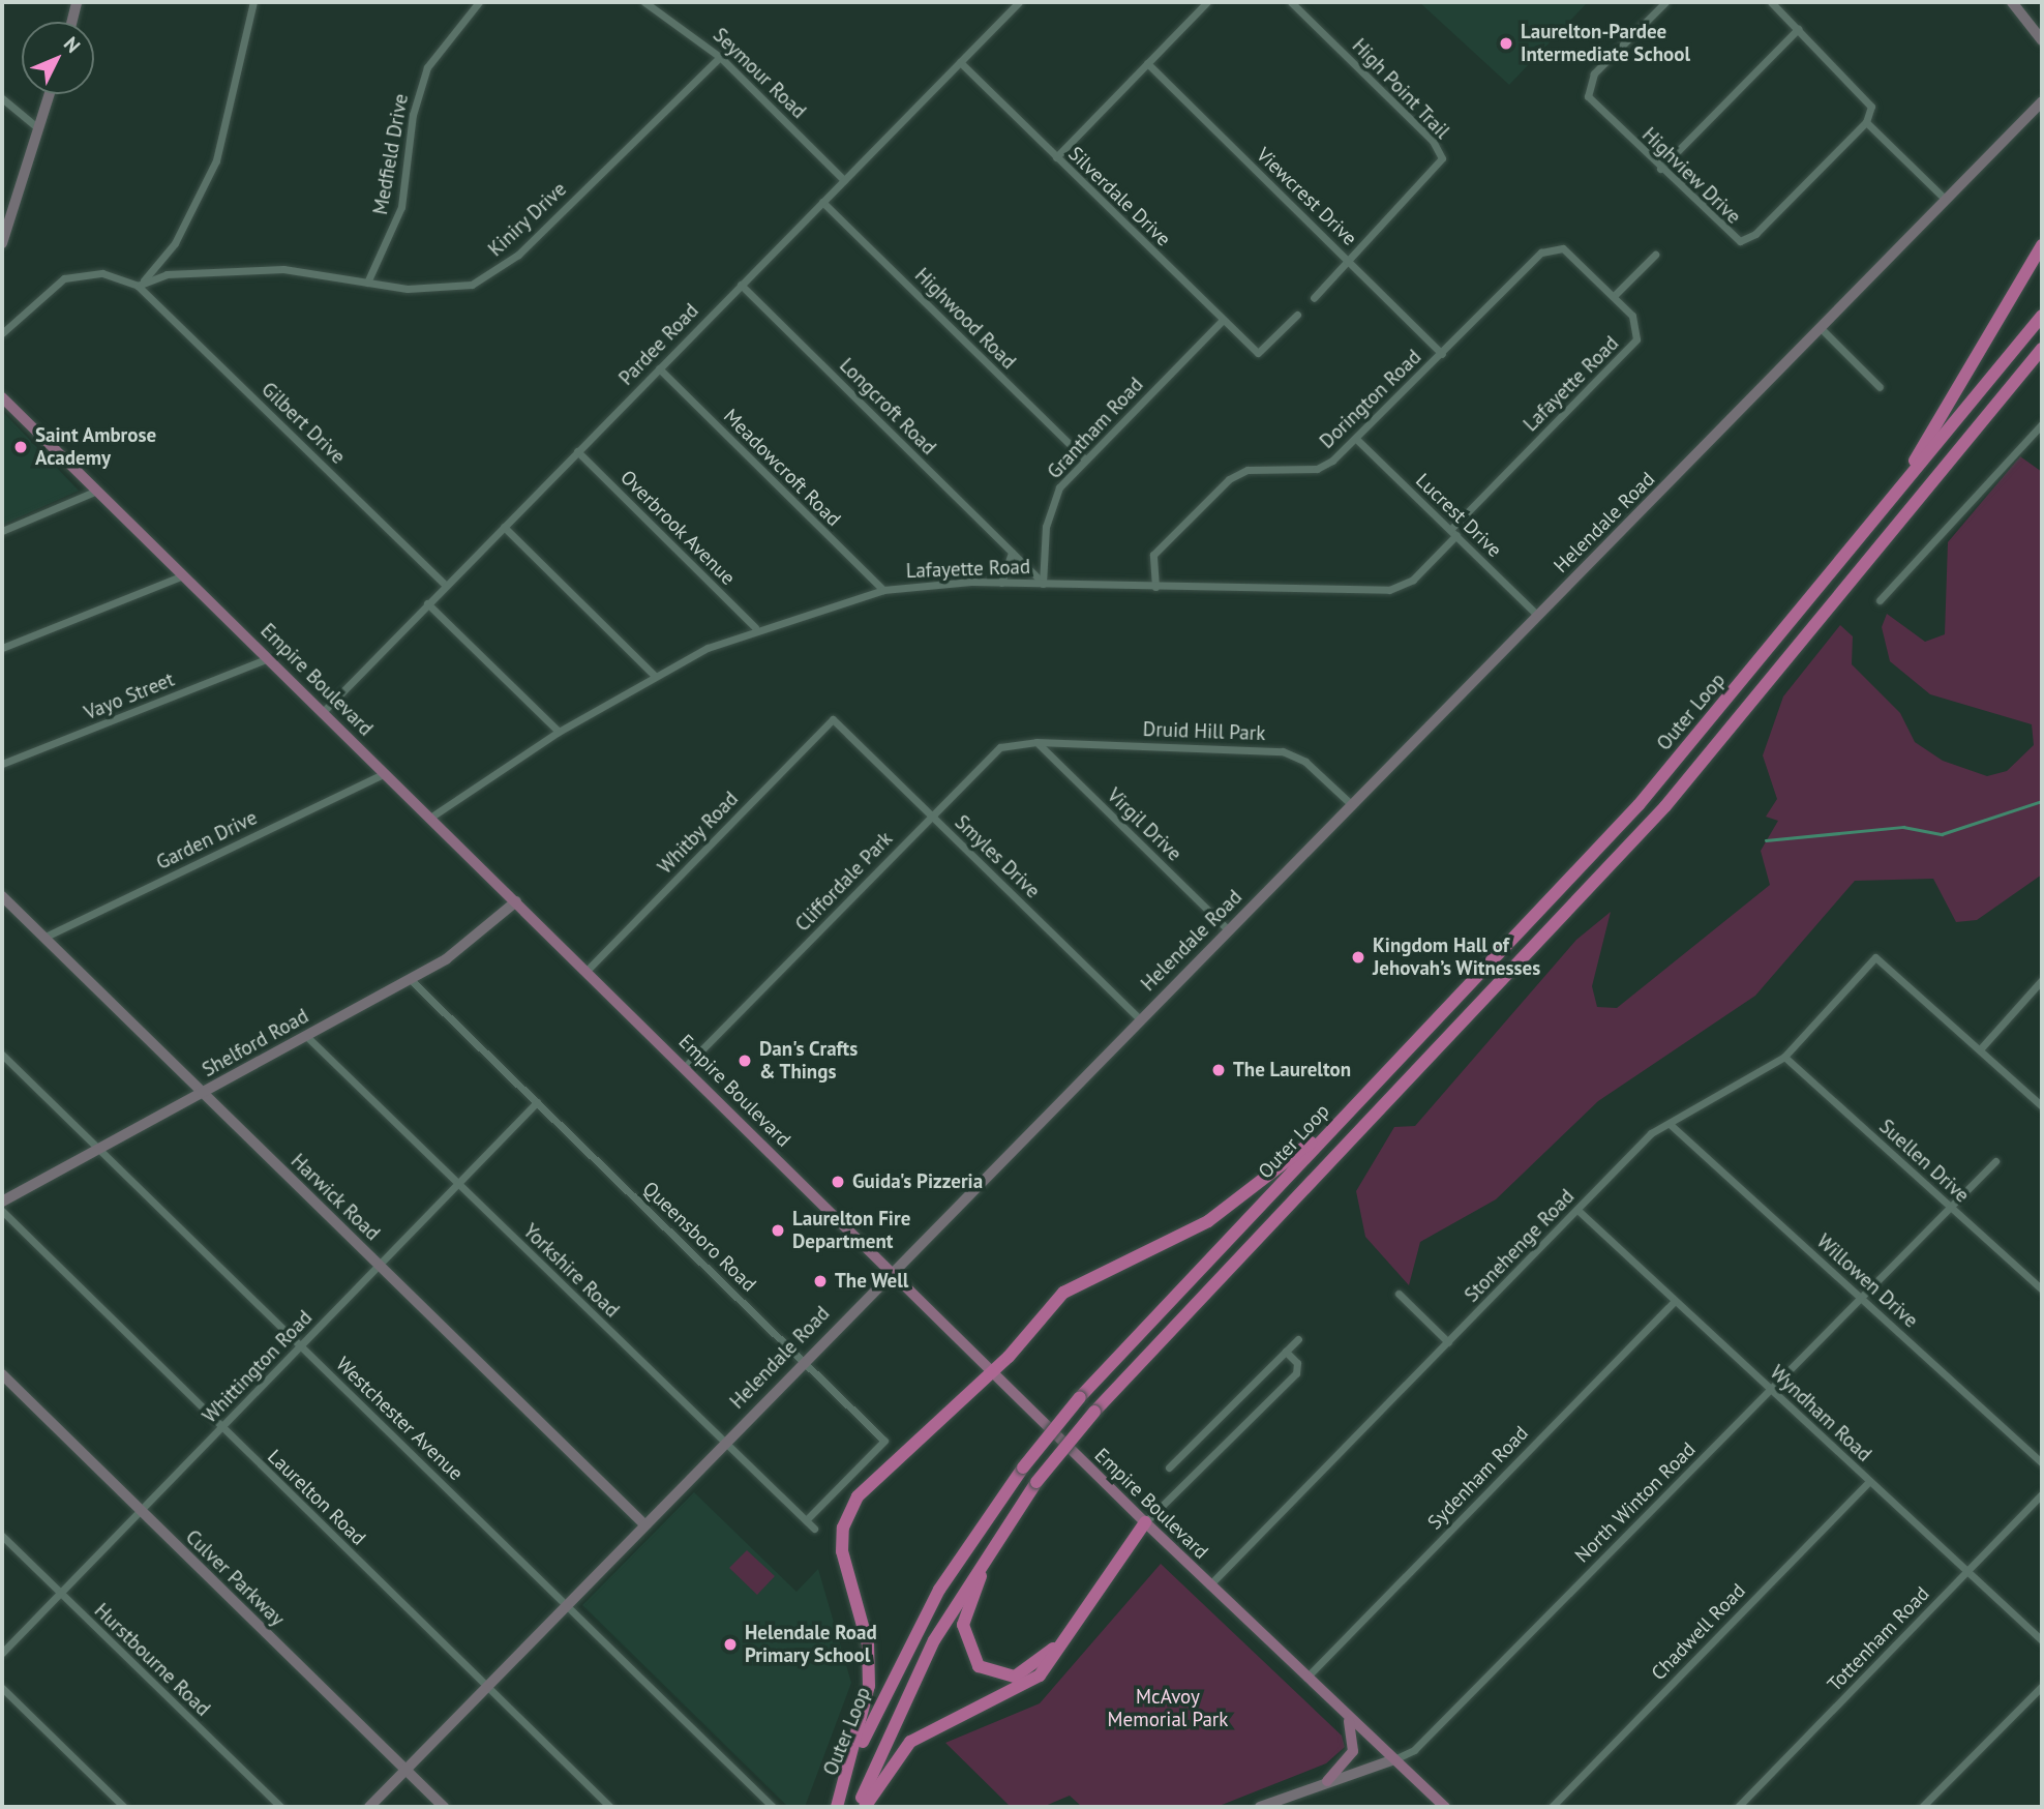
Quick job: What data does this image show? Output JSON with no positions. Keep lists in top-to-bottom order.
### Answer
{
  "streets": {
    "highway": ["Outer Loop"],
    "main road": ["Empire Boulevard"],
    "street": [
      "Seymour Road",
      "High Point Trail",
      "Medfield Drive",
      "Highview Drive",
      "Silverdale Drive",
      "Viewcrest Drive",
      "Kiniry Drive",
      "Highwood Road",
      "Pardee Road",
      "Lafayette Road",
      "Dorington Road",
      "Longcroft Road",
      "Gilbert Drive",
      "Grantham Road",
      "Meadowcroft Road",
      "Lucrest Drive",
      "Helendale Road",
      "Overbrook Avenue",
      "Vayo Street",
      "Druid Hill Park",
      "Virgil Drive",
      "Whitby Road",
      "Garden Drive",
      "Smyles Drive",
      "Cliffordale Park",
      "Shelford Road",
      "Suellen Drive",
      "Harwick Road",
      "Queensboro Road",
      "Stonehenge Road",
      "Yorkshire Road",
      "Willowen Drive",
      "Whittington Road",
      "Wyndham Road",
      "Westchester Avenue",
      "Sydenham Road",
      "Laurelton Road",
      "North Winton Road",
      "Culver Parkway",
      "Chadwell Road",
      "Tottenham Road",
      "Hurstbourne Road"
    ]
  },
  "crossings": [
    ["Seymour Road", "Kiniry Drive"],
    ["Seymour Road", "Pardee Road"],
    ["High Point Trail", "Viewcrest Drive"],
    ["Medfield Drive", "Kiniry Drive"],
    ["Silverdale Drive", "Pardee Road"],
    ["Silverdale Drive", "Grantham Road"],
    ["Viewcrest Drive", "Dorington Road"],
    ["Kiniry Drive", "Gilbert Drive"],
    ["Highwood Road", "Pardee Road"],
    ["Highwood Road", "Grantham Road"],
    ["Pardee Road", "Longcroft Road"],
    ["Pardee Road", "Gilbert Drive"],
    ["Pardee Road", "Meadowcroft Road"],
    ["Pardee Road", "Overbrook Avenue"],
    ["Pardee Road", "Empire Boulevard"],
    ["Lafayette Road", "Dorington Road"],
    ["Lafayette Road", "Longcroft Road"],
    ["Lafayette Road", "Grantham Road"],
    ["Lafayette Road", "Meadowcroft Road"],
    ["Lafayette Road", "Lucrest Drive"],
    ["Lafayette Road", "Overbrook Avenue"],
    ["Lafayette Road", "Empire Boulevard"],
    ["Dorington Road", "Lucrest Drive"],
    ["Longcroft Road", "Grantham Road"],
    ["Lucrest Drive", "Helendale Road"],
    ["Helendale Road", "Empire Boulevard"],
    ["Helendale Road", "Druid Hill Park"],
    ["Helendale Road", "Virgil Drive"],
    ["Helendale Road", "Smyles Drive"],
    ["Helendale Road", "Harwick Road"],
    ["Helendale Road", "Queensboro Road"],
    ["Helendale Road", "Yorkshire Road"],
    ["Helendale Road", "Westchester Avenue"],
    ["Helendale Road", "Laurelton Road"],
    ["Helendale Road", "Culver Parkway"],
    ["Empire Boulevard", "Vayo Street"],
    ["Empire Boulevard", "Whitby Road"],
    ["Empire Boulevard", "Garden Drive"],
    ["Empire Boulevard", "Cliffordale Park"],
    ["Empire Boulevard", "Shelford Road"],
    ["Empire Boulevard", "Stonehenge Road"],
    ["Empire Boulevard", "Sydenham Road"],
    ["Empire Boulevard", "North Winton Road"],
    ["Druid Hill Park", "Virgil Drive"],
    ["Druid Hill Park", "Cliffordale Park"],
    ["Virgil Drive", "Cliffordale Park"],
    ["Whitby Road", "Smyles Drive"],
    ["Garden Drive", "Harwick Road"],
    ["Smyles Drive", "Cliffordale Park"],
    ["Shelford Road", "Harwick Road"],
    ["Shelford Road", "Queensboro Road"],
    ["Shelford Road", "Yorkshire Road"],
    ["Shelford Road", "Westchester Avenue"],
    ["Suellen Drive", "Stonehenge Road"],
    ["Suellen Drive", "North Winton Road"],
    ["Harwick Road", "Whittington Road"],
    ["Queensboro Road", "Yorkshire Road"],
    ["Queensboro Road", "Whittington Road"],
    ["Stonehenge Road", "Willowen Drive"],
    ["Stonehenge Road", "Wyndham Road"],
    ["Yorkshire Road", "Whittington Road"],
    ["Willowen Drive", "North Winton Road"],
    ["Whittington Road", "Westchester Avenue"],
    ["Whittington Road", "Laurelton Road"],
    ["Whittington Road", "Culver Parkway"],
    ["Whittington Road", "Hurstbourne Road"],
    ["Wyndham Road", "Sydenham Road"],
    ["Wyndham Road", "North Winton Road"],
    ["Wyndham Road", "Chadwell Road"],
    ["Wyndham Road", "Tottenham Road"]
  ],
  "parks": ["McAvoy Memorial Park"],
  "places": [
    "Laurelton-Pardee Intermediate School",
    "Saint Ambrose Academy",
    "Kingdom Hall of Jehovah’s Witnesses",
    "Dan's Crafts & Things",
    "The Laurelton",
    "Guida's Pizzeria",
    "Laurelton Fire Department",
    "The Well",
    "Helendale Road Primary School"
  ],
  "north": "top right"
}
